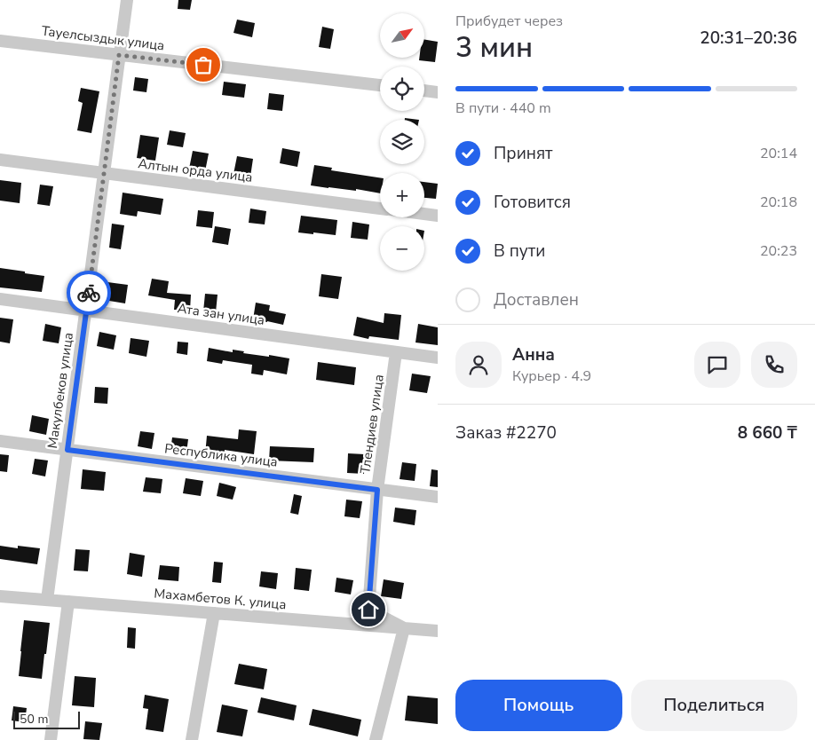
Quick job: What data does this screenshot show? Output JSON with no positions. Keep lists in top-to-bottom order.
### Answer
{
  "streets": {
    "street": [
      "Тауелсыздык улица",
      "Алтын орда улица",
      "Ата зан улица",
      "Макулбеков улица",
      "Тлендиев улица",
      "Республика улица",
      "Махамбетов К. улица"
    ]
  },
  "crossings": [
    ["Тауелсыздык улица", "Макулбеков улица"],
    ["Алтын орда улица", "Макулбеков улица"],
    ["Ата зан улица", "Макулбеков улица"],
    ["Ата зан улица", "Тлендиев улица"],
    ["Макулбеков улица", "Республика улица"],
    ["Макулбеков улица", "Махамбетов К. улица"],
    ["Тлендиев улица", "Республика улица"],
    ["Тлендиев улица", "Махамбетов К. улица"]
  ],
  "scale_bar": "50 m",
  "north": "top right",
  "page": {
    "heading": ["3 мин", "Прибудет через", "20:31–20:36"],
    "panel": [
      "Анна",
      "Курьер · 4.9",
      "Заказ #2270",
      "8 660 ₸"
    ],
    "map_buttons": ["+", "−"],
    "bar": "В пути · 440 m",
    "list": [
      ["Принят", "20:14"],
      ["Готовится", "20:18"],
      ["В пути", "20:23"],
      "Доставлен"
    ],
    "buttons": ["Помощь", "Поделиться"],
    "scale": "50 m"
  }
}
